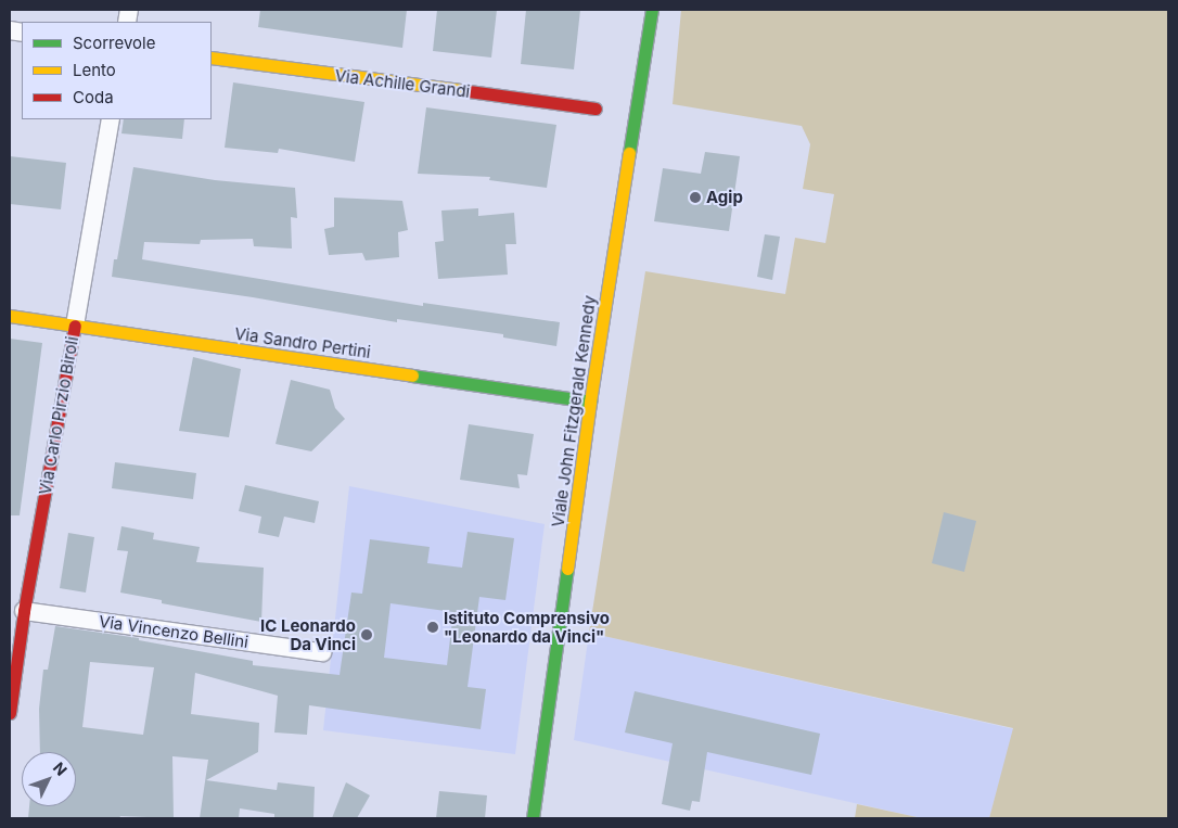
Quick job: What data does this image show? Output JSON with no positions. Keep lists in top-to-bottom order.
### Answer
{
  "streets": {
    "street": [
      "Via Achille Grandi",
      "Via Sandro Pertini",
      "Viale John Fitzgerald Kennedy",
      "Via Carlo Pirzio Biroli",
      "Via Vincenzo Bellini"
    ]
  },
  "crossings": [
    ["Via Sandro Pertini", "Viale John Fitzgerald Kennedy"],
    ["Via Sandro Pertini", "Via Carlo Pirzio Biroli"],
    ["Via Carlo Pirzio Biroli", "Via Vincenzo Bellini"]
  ],
  "places": ["Agip", "Istituto Comprensivo \"Leonardo da Vinci\"", "IC Leonardo Da Vinci"],
  "legend": ["Scorrevole", "Lento", "Coda"],
  "north": "top right"
}
